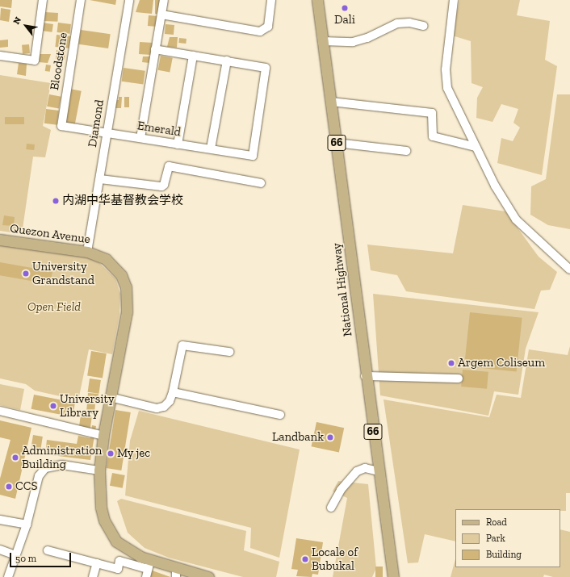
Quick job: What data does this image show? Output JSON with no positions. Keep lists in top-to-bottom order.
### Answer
{
  "streets": {
    "main road": ["66", "Quezon Avenue", "National Highway"],
    "street": ["Bloodstone", "Diamond", "Emerald"]
  },
  "crossings": [
    ["Bloodstone", "Emerald"],
    ["Diamond", "Emerald"],
    ["Diamond", "Quezon Avenue"]
  ],
  "parks": ["Open Field"],
  "places": [
    "Dali",
    "内湖中华基督教会学校",
    "University Grandstand",
    "Argem Coliseum",
    "University Library",
    "Landbank",
    "My jec",
    "Administration Building",
    "CCS",
    "Locale of Bubukal"
  ],
  "legend": ["Road", "Park", "Building"],
  "scale_bar": "50 m",
  "north": "top left"
}
